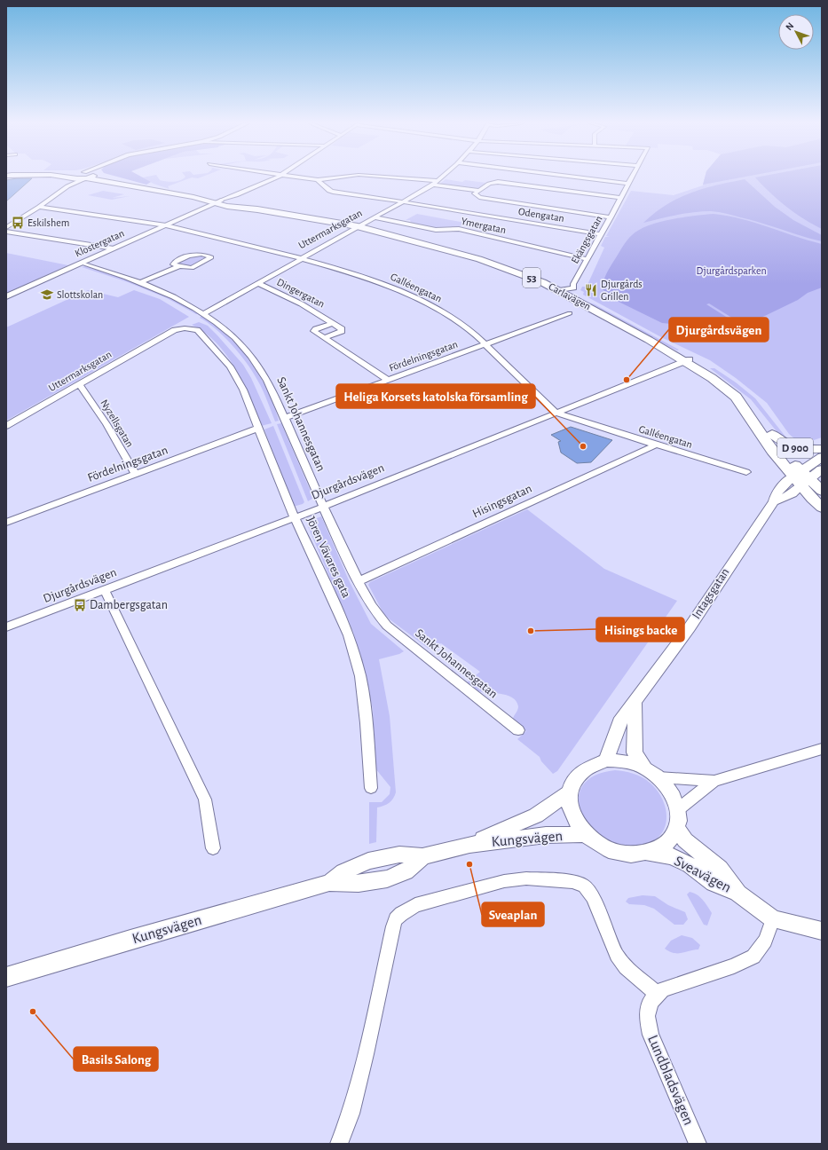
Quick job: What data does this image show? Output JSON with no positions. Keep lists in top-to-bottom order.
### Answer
{
  "streets": {
    "main road": [
      "53",
      "Carlavägen",
      "D 900",
      "Intagsgatan"
    ],
    "street": [
      "Odengatan",
      "Ymergatan",
      "Uttermarksgatan",
      "Ekängsgatan",
      "Klostergatan",
      "Galléengatan",
      "Dingergatan",
      "Fördelningsgatan",
      "Nyzellsgatan",
      "Sankt Johannesgatan",
      "Djurgårdsvägen",
      "Hisingsgatan",
      "Jören Vävares gata",
      "Kungsvägen",
      "Sveavägen",
      "Lundbladsvägen"
    ]
  },
  "crossings": [
    ["Odengatan", "Uttermarksgatan"],
    ["Odengatan", "Ekängsgatan"],
    ["Ymergatan", "Uttermarksgatan"],
    ["Ymergatan", "Ekängsgatan"],
    ["Uttermarksgatan", "Galléengatan"],
    ["Uttermarksgatan", "Dingergatan"],
    ["Uttermarksgatan", "Carlavägen"],
    ["Uttermarksgatan", "Nyzellsgatan"],
    ["Uttermarksgatan", "Sankt Johannesgatan"],
    ["Uttermarksgatan", "Jören Vävares gata"],
    ["Ekängsgatan", "Carlavägen"],
    ["Klostergatan", "Galléengatan"],
    ["Klostergatan", "Carlavägen"],
    ["Klostergatan", "Sankt Johannesgatan"],
    ["Galléengatan", "Fördelningsgatan"],
    ["Galléengatan", "Djurgårdsvägen"],
    ["Galléengatan", "Hisingsgatan"],
    ["Dingergatan", "Fördelningsgatan"],
    ["Carlavägen", "D 900"],
    ["Carlavägen", "Djurgårdsvägen"],
    ["Carlavägen", "Intagsgatan"],
    ["Fördelningsgatan", "Nyzellsgatan"],
    ["Fördelningsgatan", "Sankt Johannesgatan"],
    ["Fördelningsgatan", "Jören Vävares gata"],
    ["Sankt Johannesgatan", "Djurgårdsvägen"],
    ["Sankt Johannesgatan", "Hisingsgatan"],
    ["Djurgårdsvägen", "Jören Vävares gata"],
    ["Intagsgatan", "Kungsvägen"],
    ["Intagsgatan", "Sveavägen"],
    ["Kungsvägen", "Sveavägen"]
  ],
  "parks": ["Djurgårdsparken"],
  "places": {
    "bus stop": ["Eskilshem", "Dambergsgatan"],
    "restaurant": ["Djurgårds Grillen"],
    "school or university": ["Slottskolan"],
    "other": [
      "Djurgårdsvägen",
      "Heliga Korsets katolska församling",
      "Hisings backe",
      "Sveaplan",
      "Basils Salong"
    ]
  },
  "north": "top left"
}
